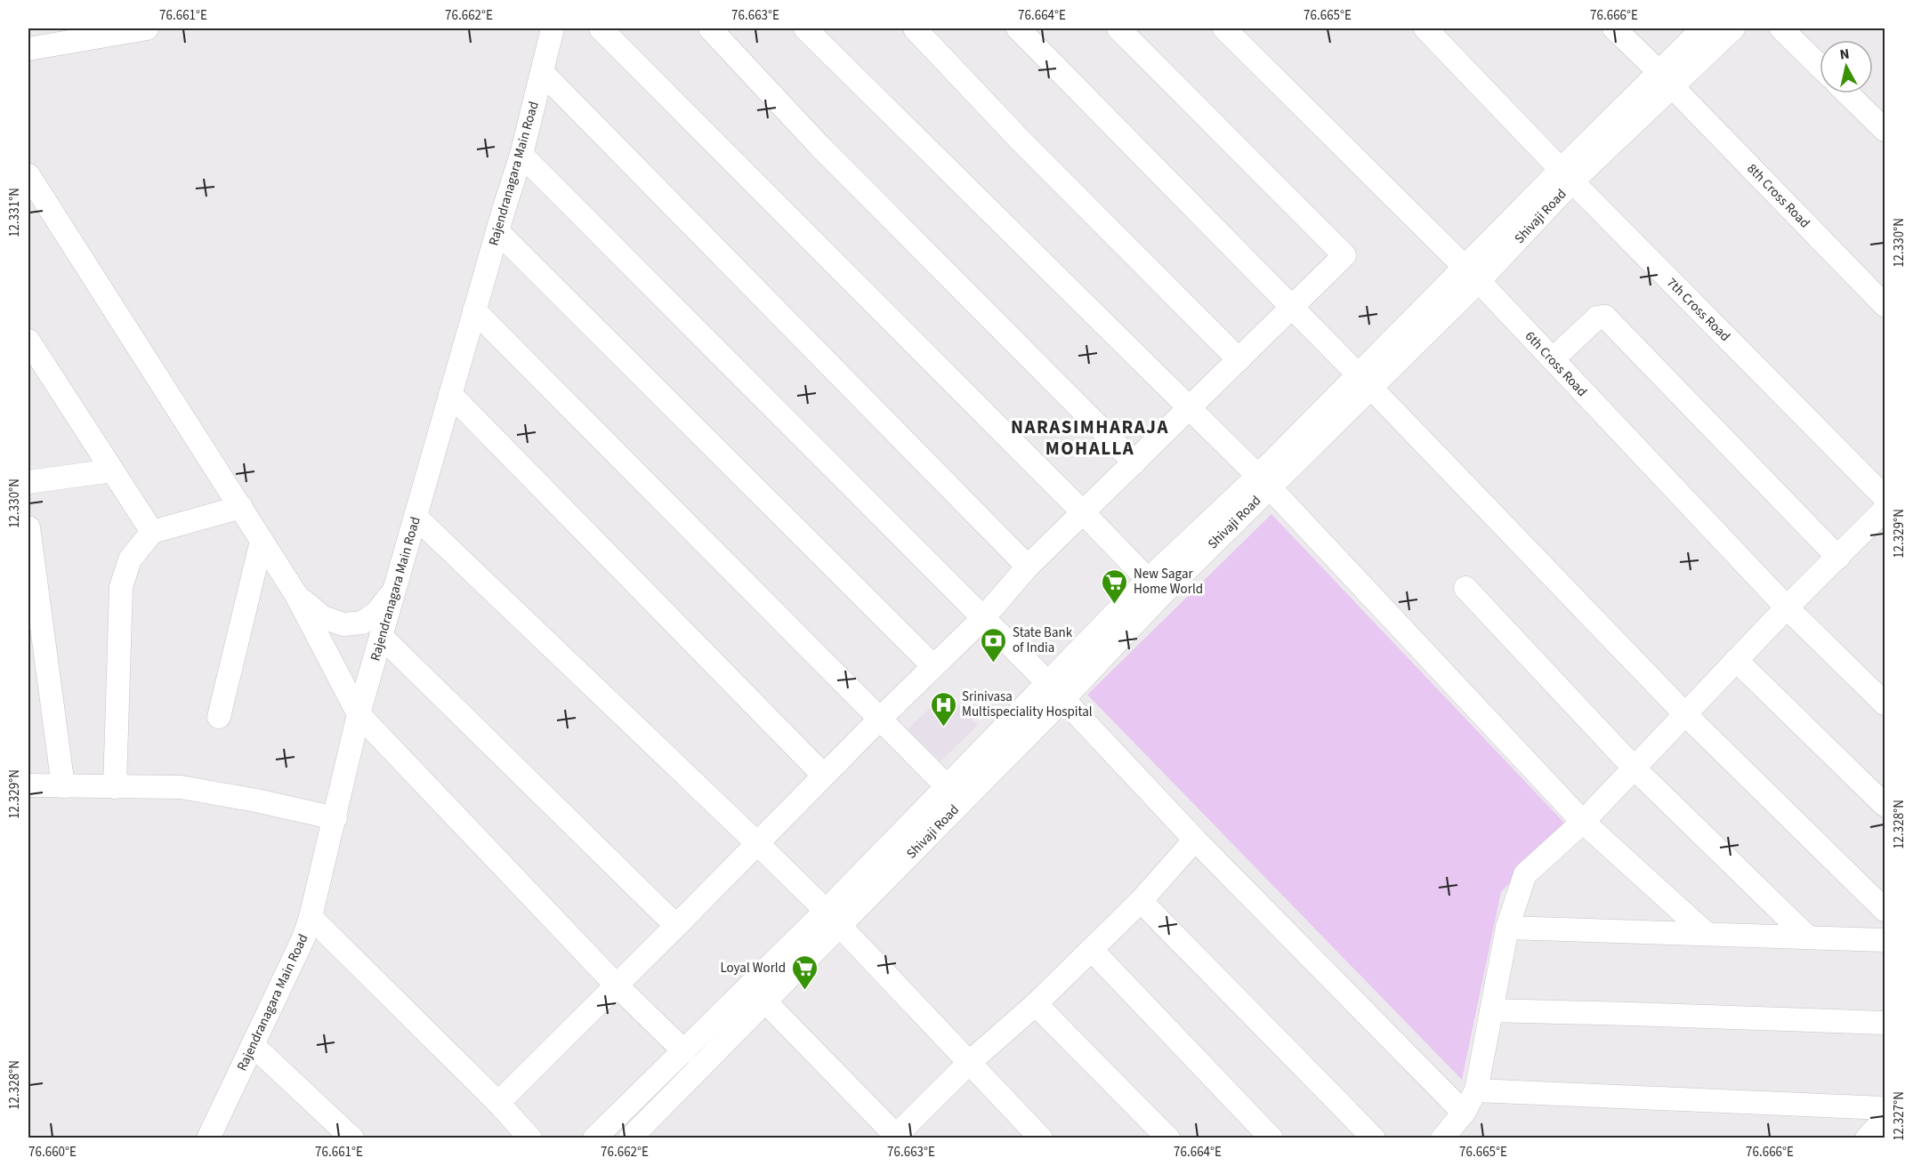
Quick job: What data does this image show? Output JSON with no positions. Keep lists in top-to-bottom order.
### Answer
{
  "streets": {
    "street": [
      "Rajendranagara Main Road",
      "8th Cross Road",
      "Shivaji Road",
      "7th Cross Road",
      "6th Cross Road"
    ]
  },
  "crossings": [
    ["8th Cross Road", "Shivaji Road"],
    ["Shivaji Road", "7th Cross Road"],
    ["Shivaji Road", "6th Cross Road"]
  ],
  "districts": ["NARASIMHARAJA MOHALLA"],
  "places": {
    "supermarket": ["New Sagar Home World", "Loyal World"],
    "bank": ["State Bank of India"],
    "hospital": ["Srinivasa Multispeciality Hospital"]
  },
  "north": "top",
  "coordinates": [
    "76.661°E",
    "76.662°E",
    "76.663°E",
    "76.664°E",
    "76.665°E",
    "76.666°E",
    "12.331°N",
    "12.330°N",
    "12.329°N",
    "12.328°N",
    "12.327°N",
    "76.660°E"
  ]
}
